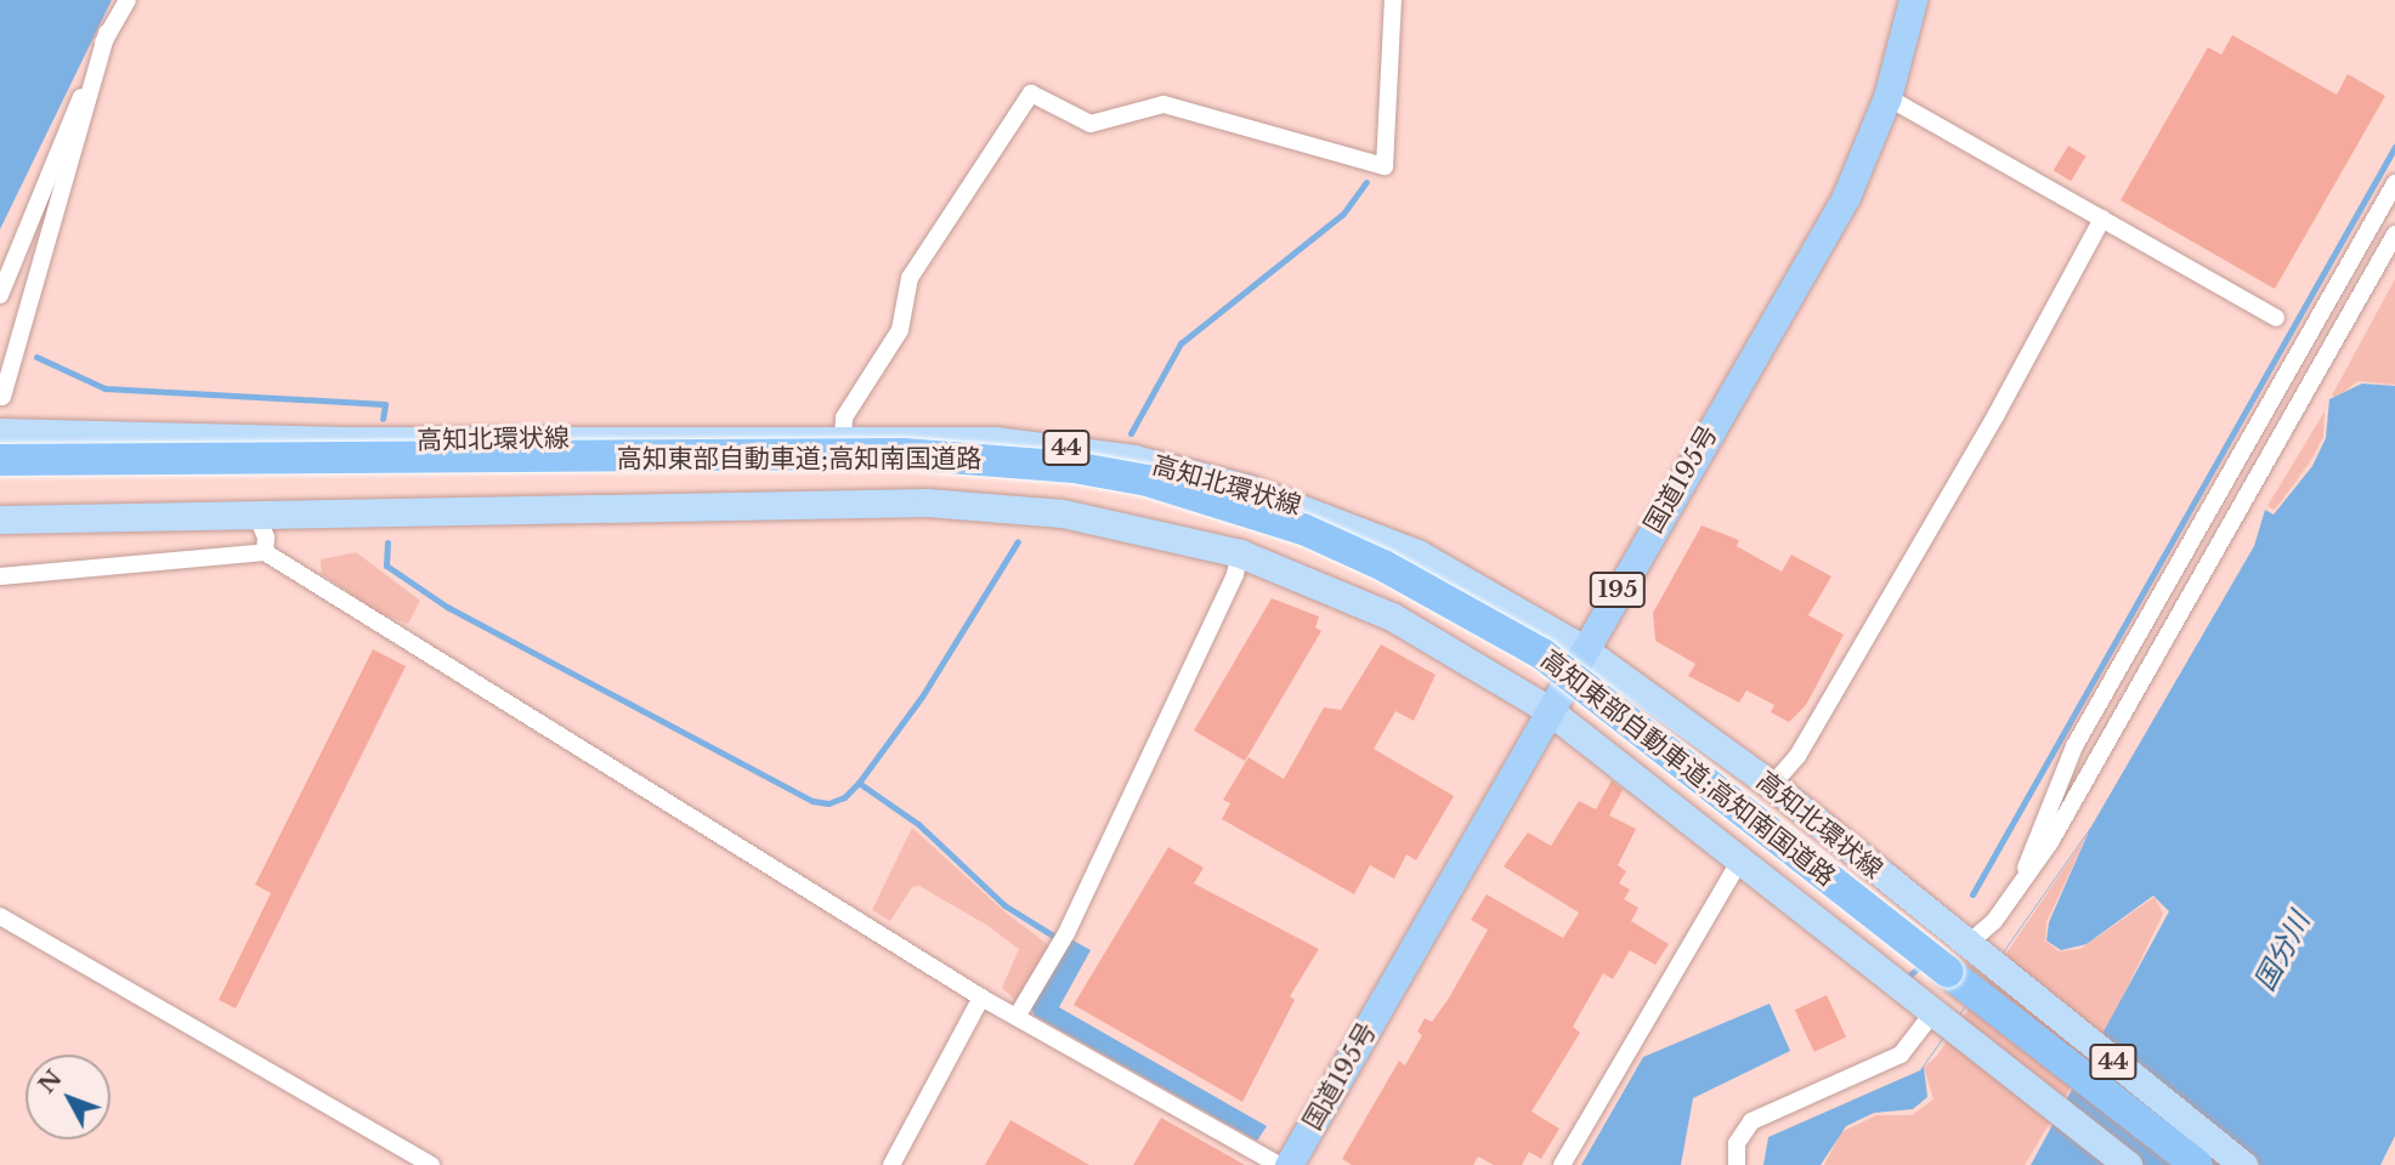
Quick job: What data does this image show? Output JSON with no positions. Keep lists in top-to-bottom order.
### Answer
{
  "streets": {
    "highway": ["高知東部自動車道;高知南国道路", "国道195号", "195"],
    "main road": ["高知北環状線", "44"]
  },
  "crossings": [
    ["高知北環状線", "国道195号"]
  ],
  "water": ["国分川"],
  "north": "top left"
}
